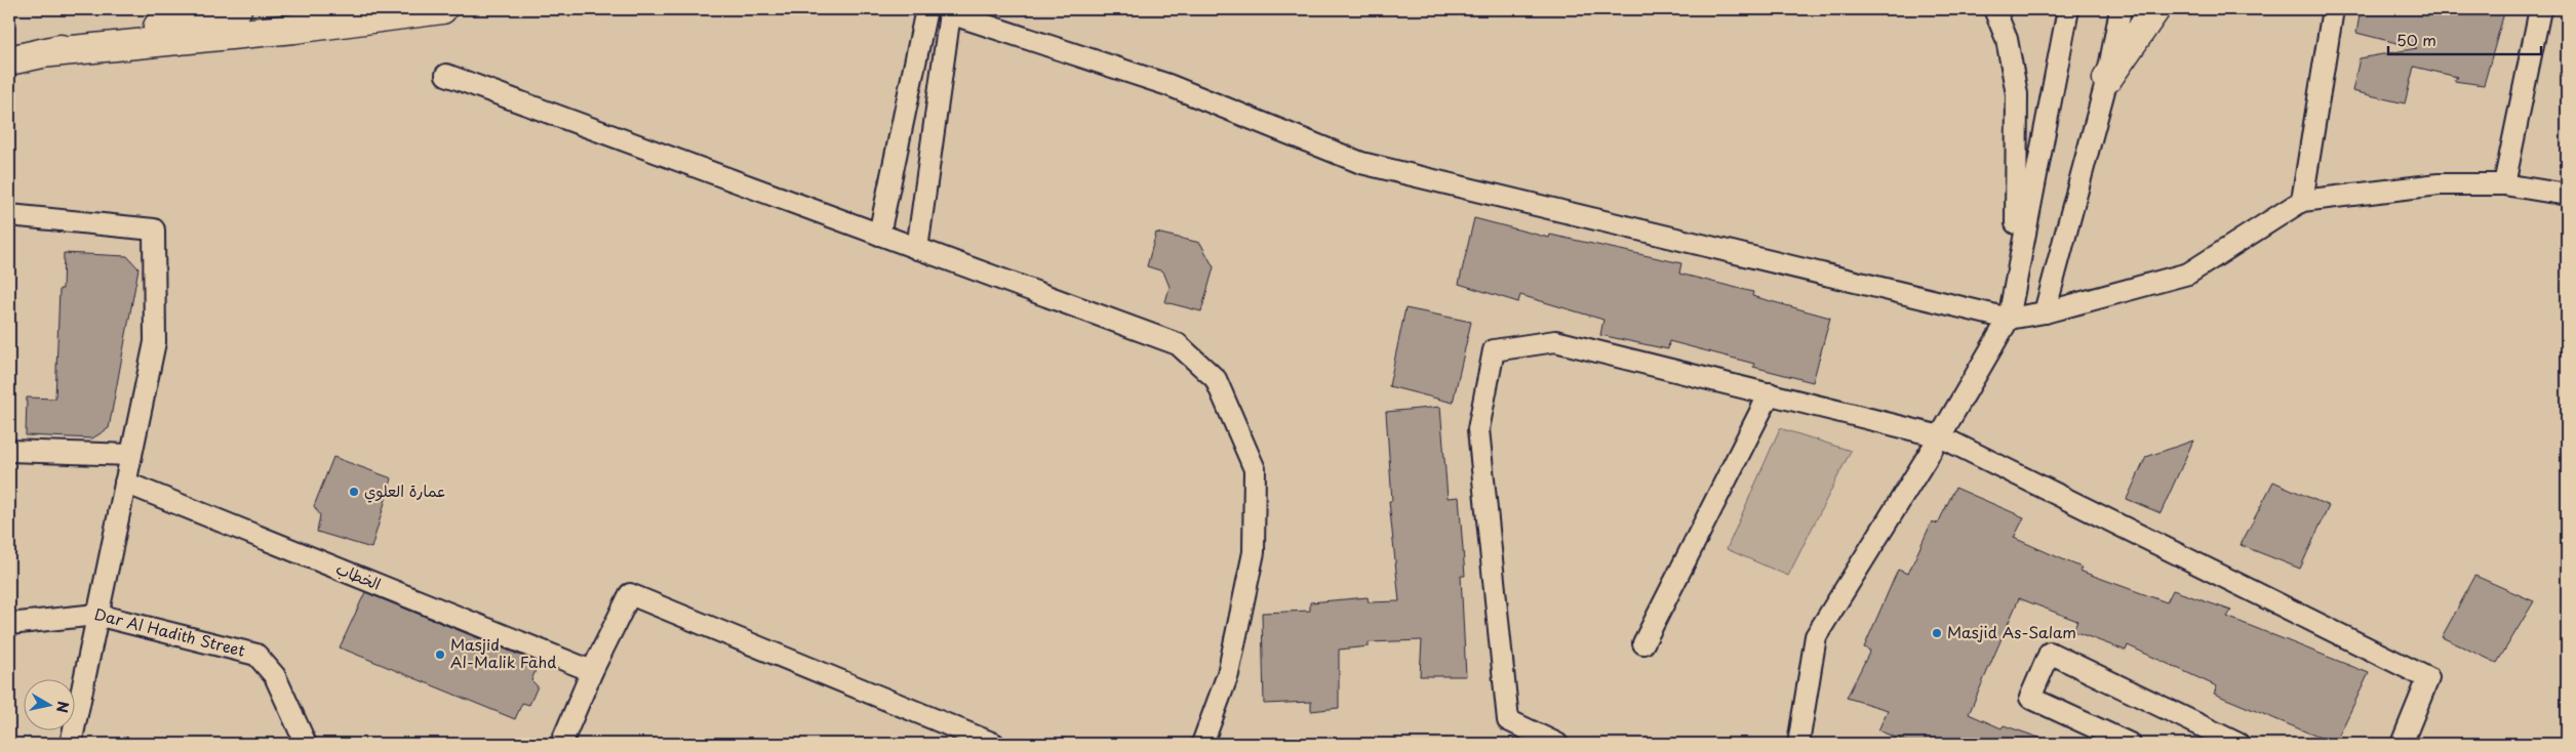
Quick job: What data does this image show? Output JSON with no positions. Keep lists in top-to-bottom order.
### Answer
{
  "streets": {
    "street": ["الخطاب", "Dar Al Hadith Street"]
  },
  "places": ["عمارة العلوي", "Masjid As-Salam", "Masjid Al-Malik Fahd"],
  "scale_bar": "50 m",
  "north": "right"
}
